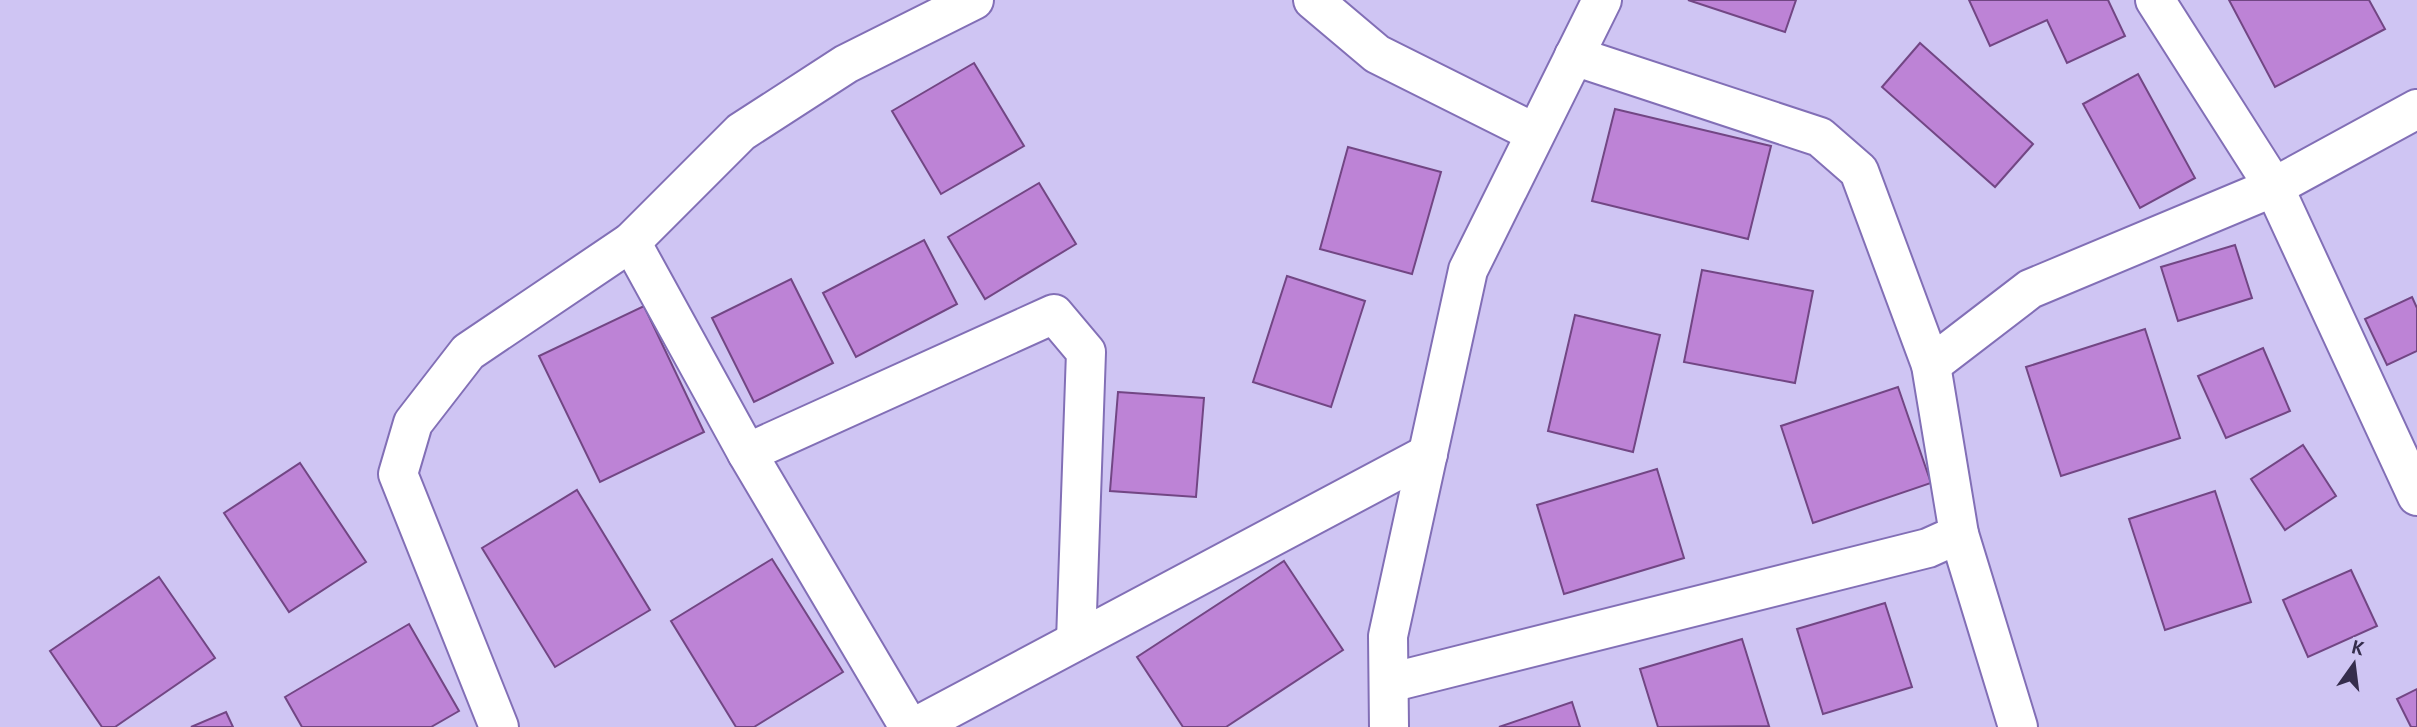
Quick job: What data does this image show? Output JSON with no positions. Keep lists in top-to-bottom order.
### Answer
{
  "north": "top"
}
